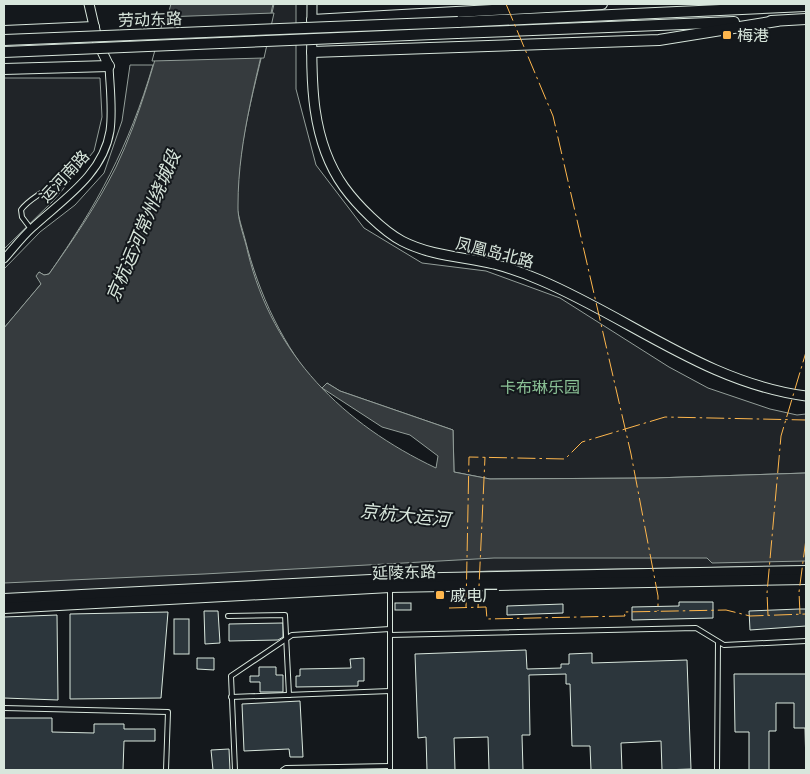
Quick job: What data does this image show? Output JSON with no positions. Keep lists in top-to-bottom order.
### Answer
{
  "streets": {
    "main road": ["劳动东路", "延陵东路"],
    "street": ["运河南路", "凤凰岛北路"]
  },
  "water": ["京杭运河常州绕城段", "京杭大运河"],
  "parks": ["卡布琳乐园"],
  "places": {
    "transit": ["梅港", "戚电厂"]
  }
}
